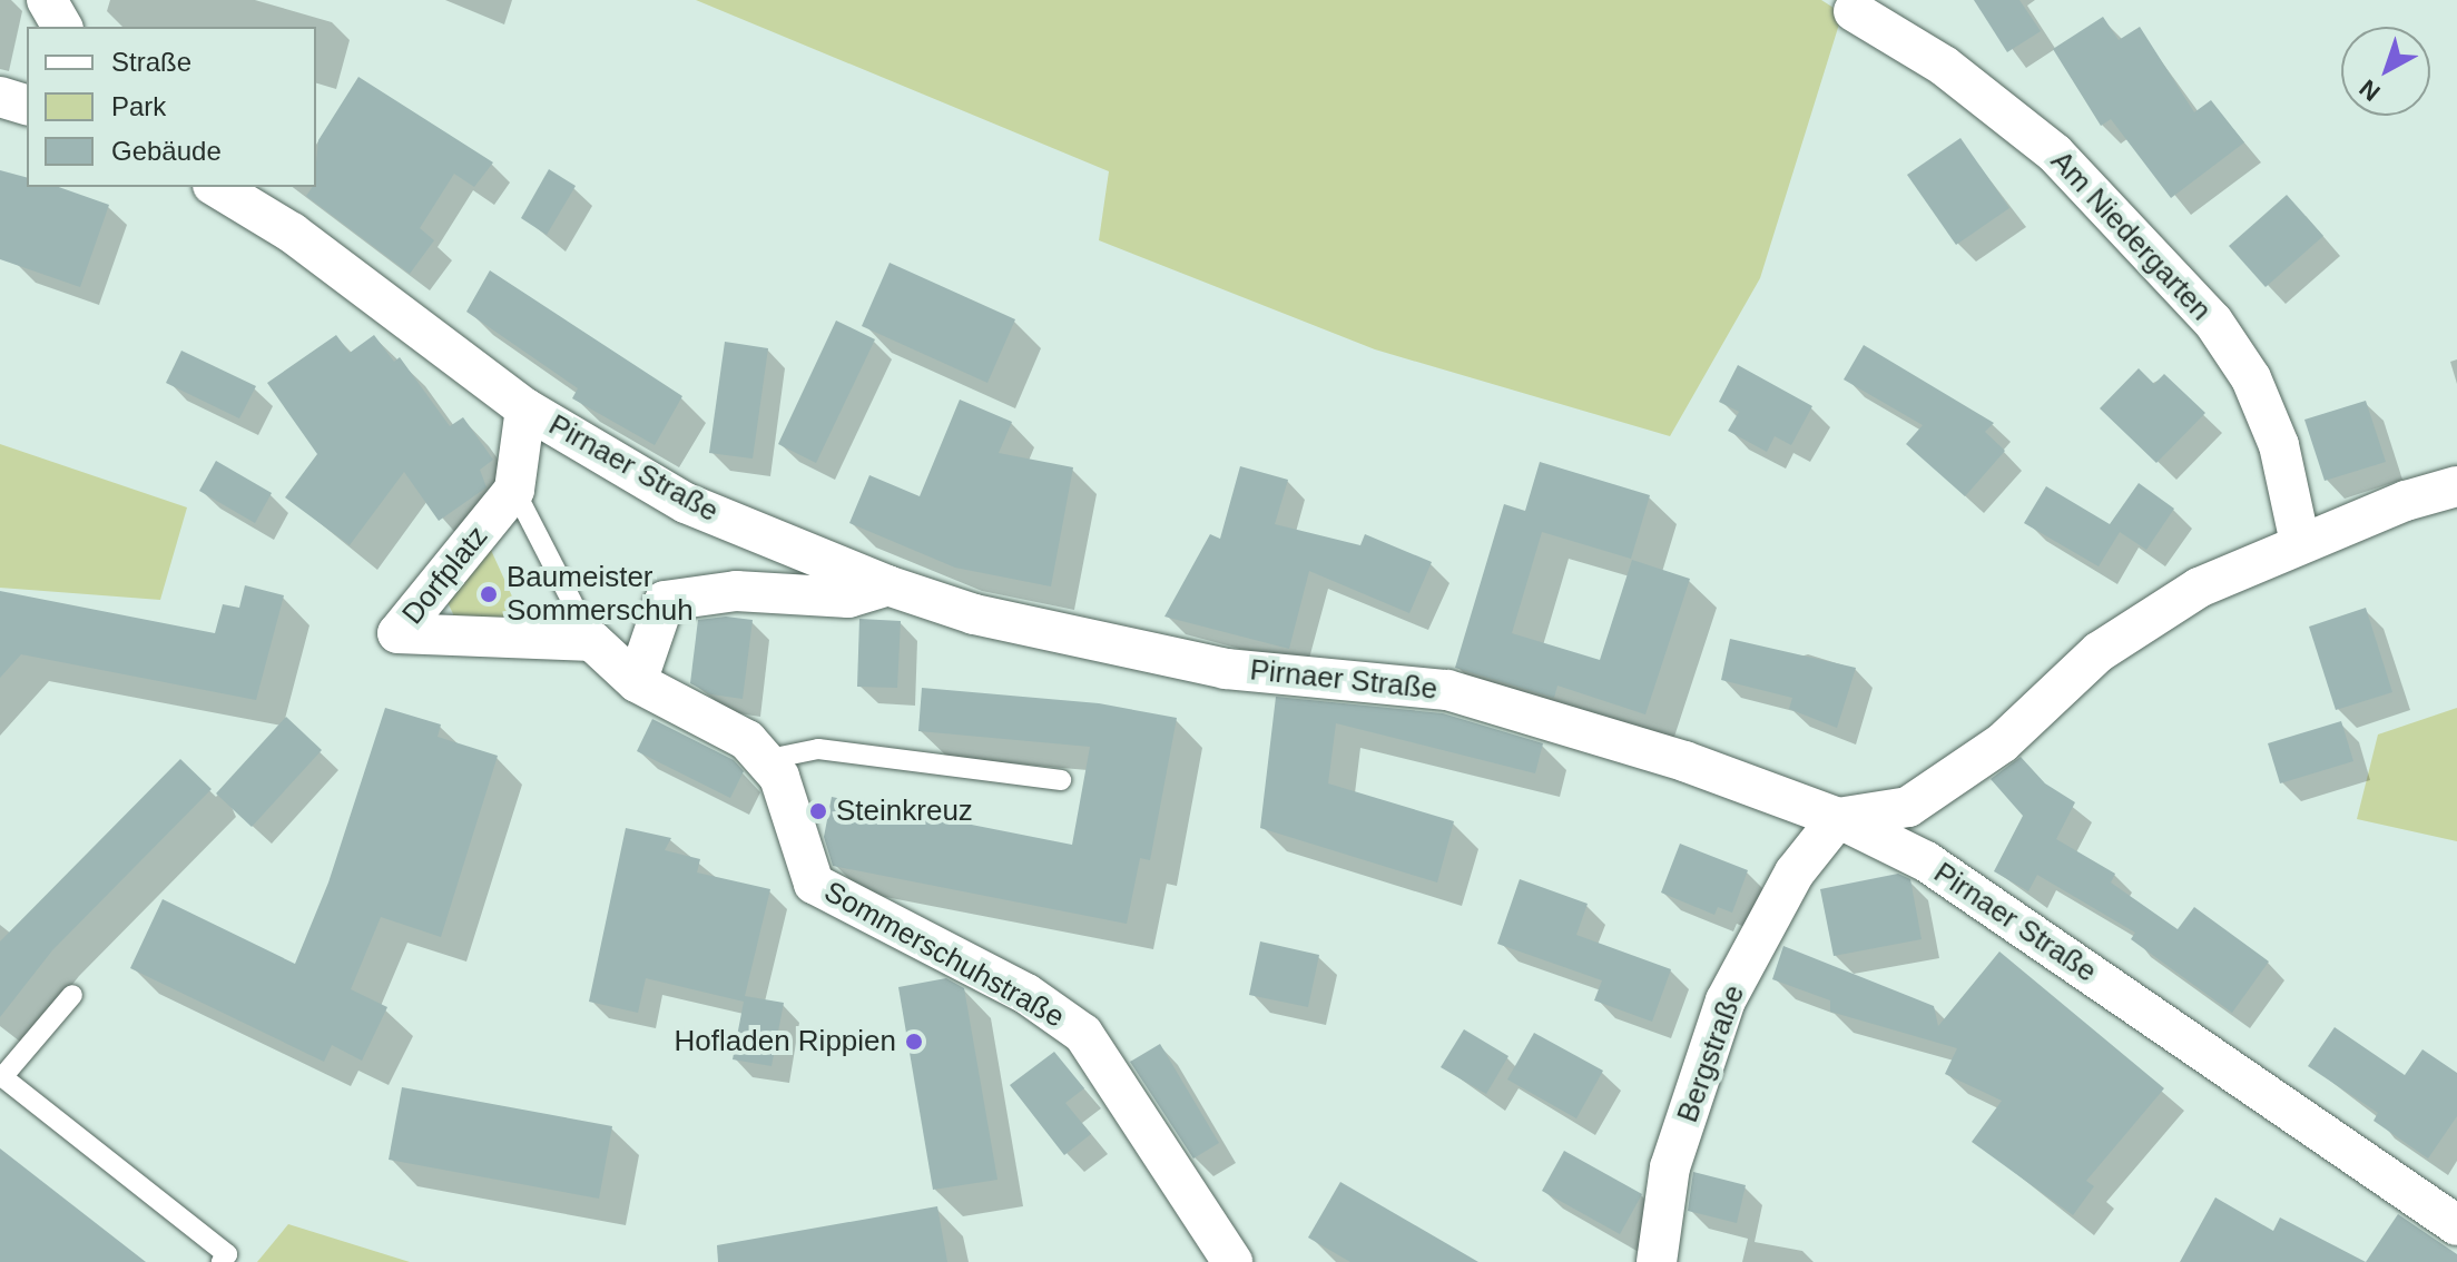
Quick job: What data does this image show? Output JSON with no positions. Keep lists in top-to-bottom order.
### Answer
{
  "streets": {
    "street": [
      "Am Niedergarten",
      "Pirnaer Straße",
      "Dorfplatz",
      "Sommerschuhstraße",
      "Bergstraße"
    ]
  },
  "crossings": [
    ["Pirnaer Straße", "Bergstraße"],
    ["Dorfplatz", "Sommerschuhstraße"]
  ],
  "places": ["Baumeister Sommerschuh", "Steinkreuz", "Hofladen Rippien"],
  "legend": ["Straße", "Park", "Gebäude"],
  "north": "bottom left"
}
